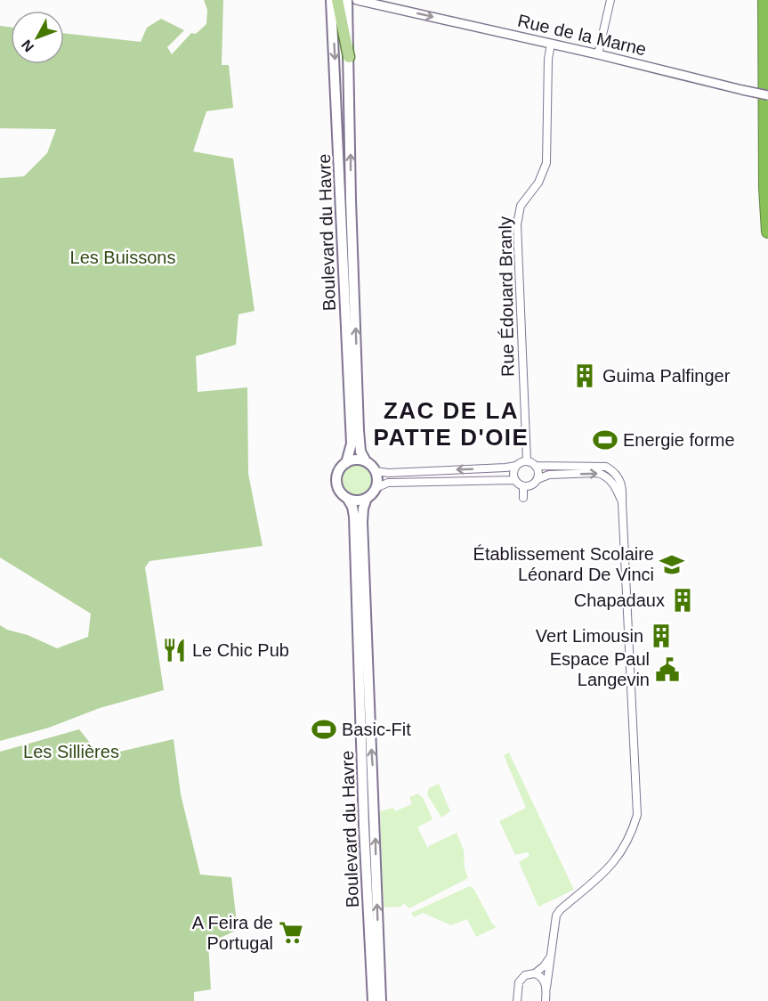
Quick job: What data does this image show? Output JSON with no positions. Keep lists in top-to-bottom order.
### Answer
{
  "streets": {
    "main road": ["Boulevard du Havre"],
    "street": ["Rue de la Marne", "Rue Édouard Branly"]
  },
  "crossings": [
    ["Rue de la Marne", "Rue Édouard Branly"]
  ],
  "one_way": ["Rue de la Marne"],
  "districts": ["ZAC DE LA PATTE D'OIE"],
  "parks": ["Les Buissons", "Les Sillières"],
  "places": {
    "building": ["Guima Palfinger", "Chapadaux", "Vert Limousin"],
    "sports": ["Energie forme", "Basic-Fit"],
    "school or university": ["Établissement Scolaire Léonard De Vinci"],
    "restaurant": ["Le Chic Pub"],
    "public building": ["Espace Paul Langevin"],
    "supermarket": ["A Feira de Portugal"]
  },
  "north": "bottom left"
}
